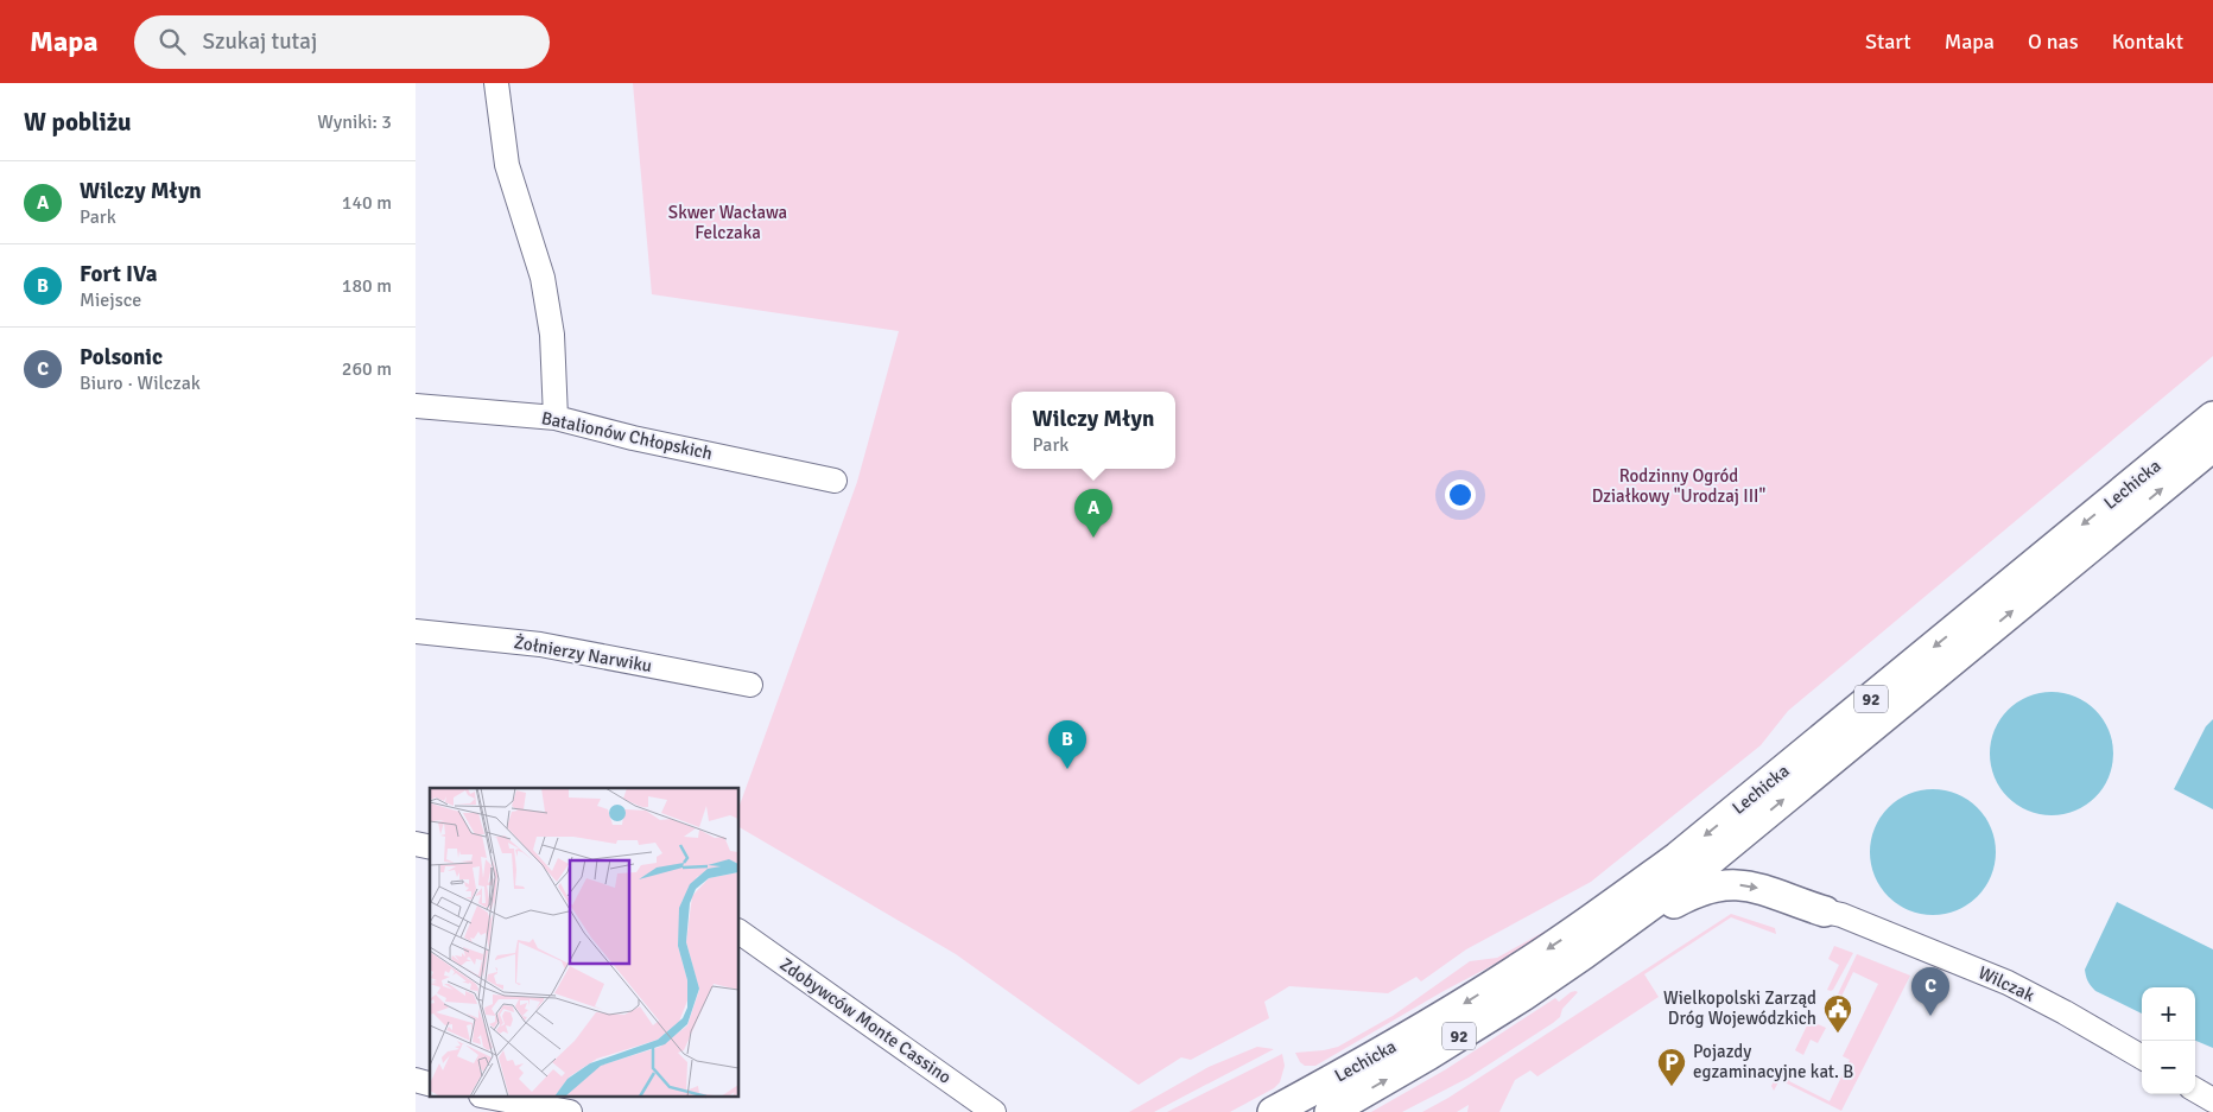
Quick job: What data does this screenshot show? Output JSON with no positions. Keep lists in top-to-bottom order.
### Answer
{
  "streets": {
    "main road": ["Lechicka", "92"],
    "street": [
      "Batalionów Chłopskich",
      "Żołnierzy Narwiku",
      "Wilczak",
      "Zdobywców Monte Cassino"
    ]
  },
  "parks": ["Skwer Wacława Felczaka", "Rodzinny Ogród Działkowy \"Urodzaj III\""],
  "places": {
    "public building": ["Wielkopolski Zarząd Dróg Wojewódzkich"],
    "parking": ["Pojazdy egzaminacyjne kat. B"]
  },
  "page": {
    "header": "Mapa",
    "search": "Szukaj tutaj",
    "nav": [
      "Start",
      "Mapa",
      "O nas",
      "Kontakt"
    ],
    "heading": ["W pobliżu", "Wyniki: 3"],
    "list": [
      {
        "mark": "A",
        "name": "Wilczy Młyn",
        "note": "Park",
        "value": "140 m"
      },
      {
        "mark": "B",
        "name": "Fort IVa",
        "note": "Miejsce",
        "value": "180 m"
      },
      {
        "mark": "C",
        "name": "Polsonic",
        "note": "Biuro · Wilczak",
        "value": "260 m"
      }
    ],
    "popup": ["Wilczy Młyn", "Park"],
    "pins": ["A", "B", "C"],
    "map_buttons": ["+", "−"]
  }
}
